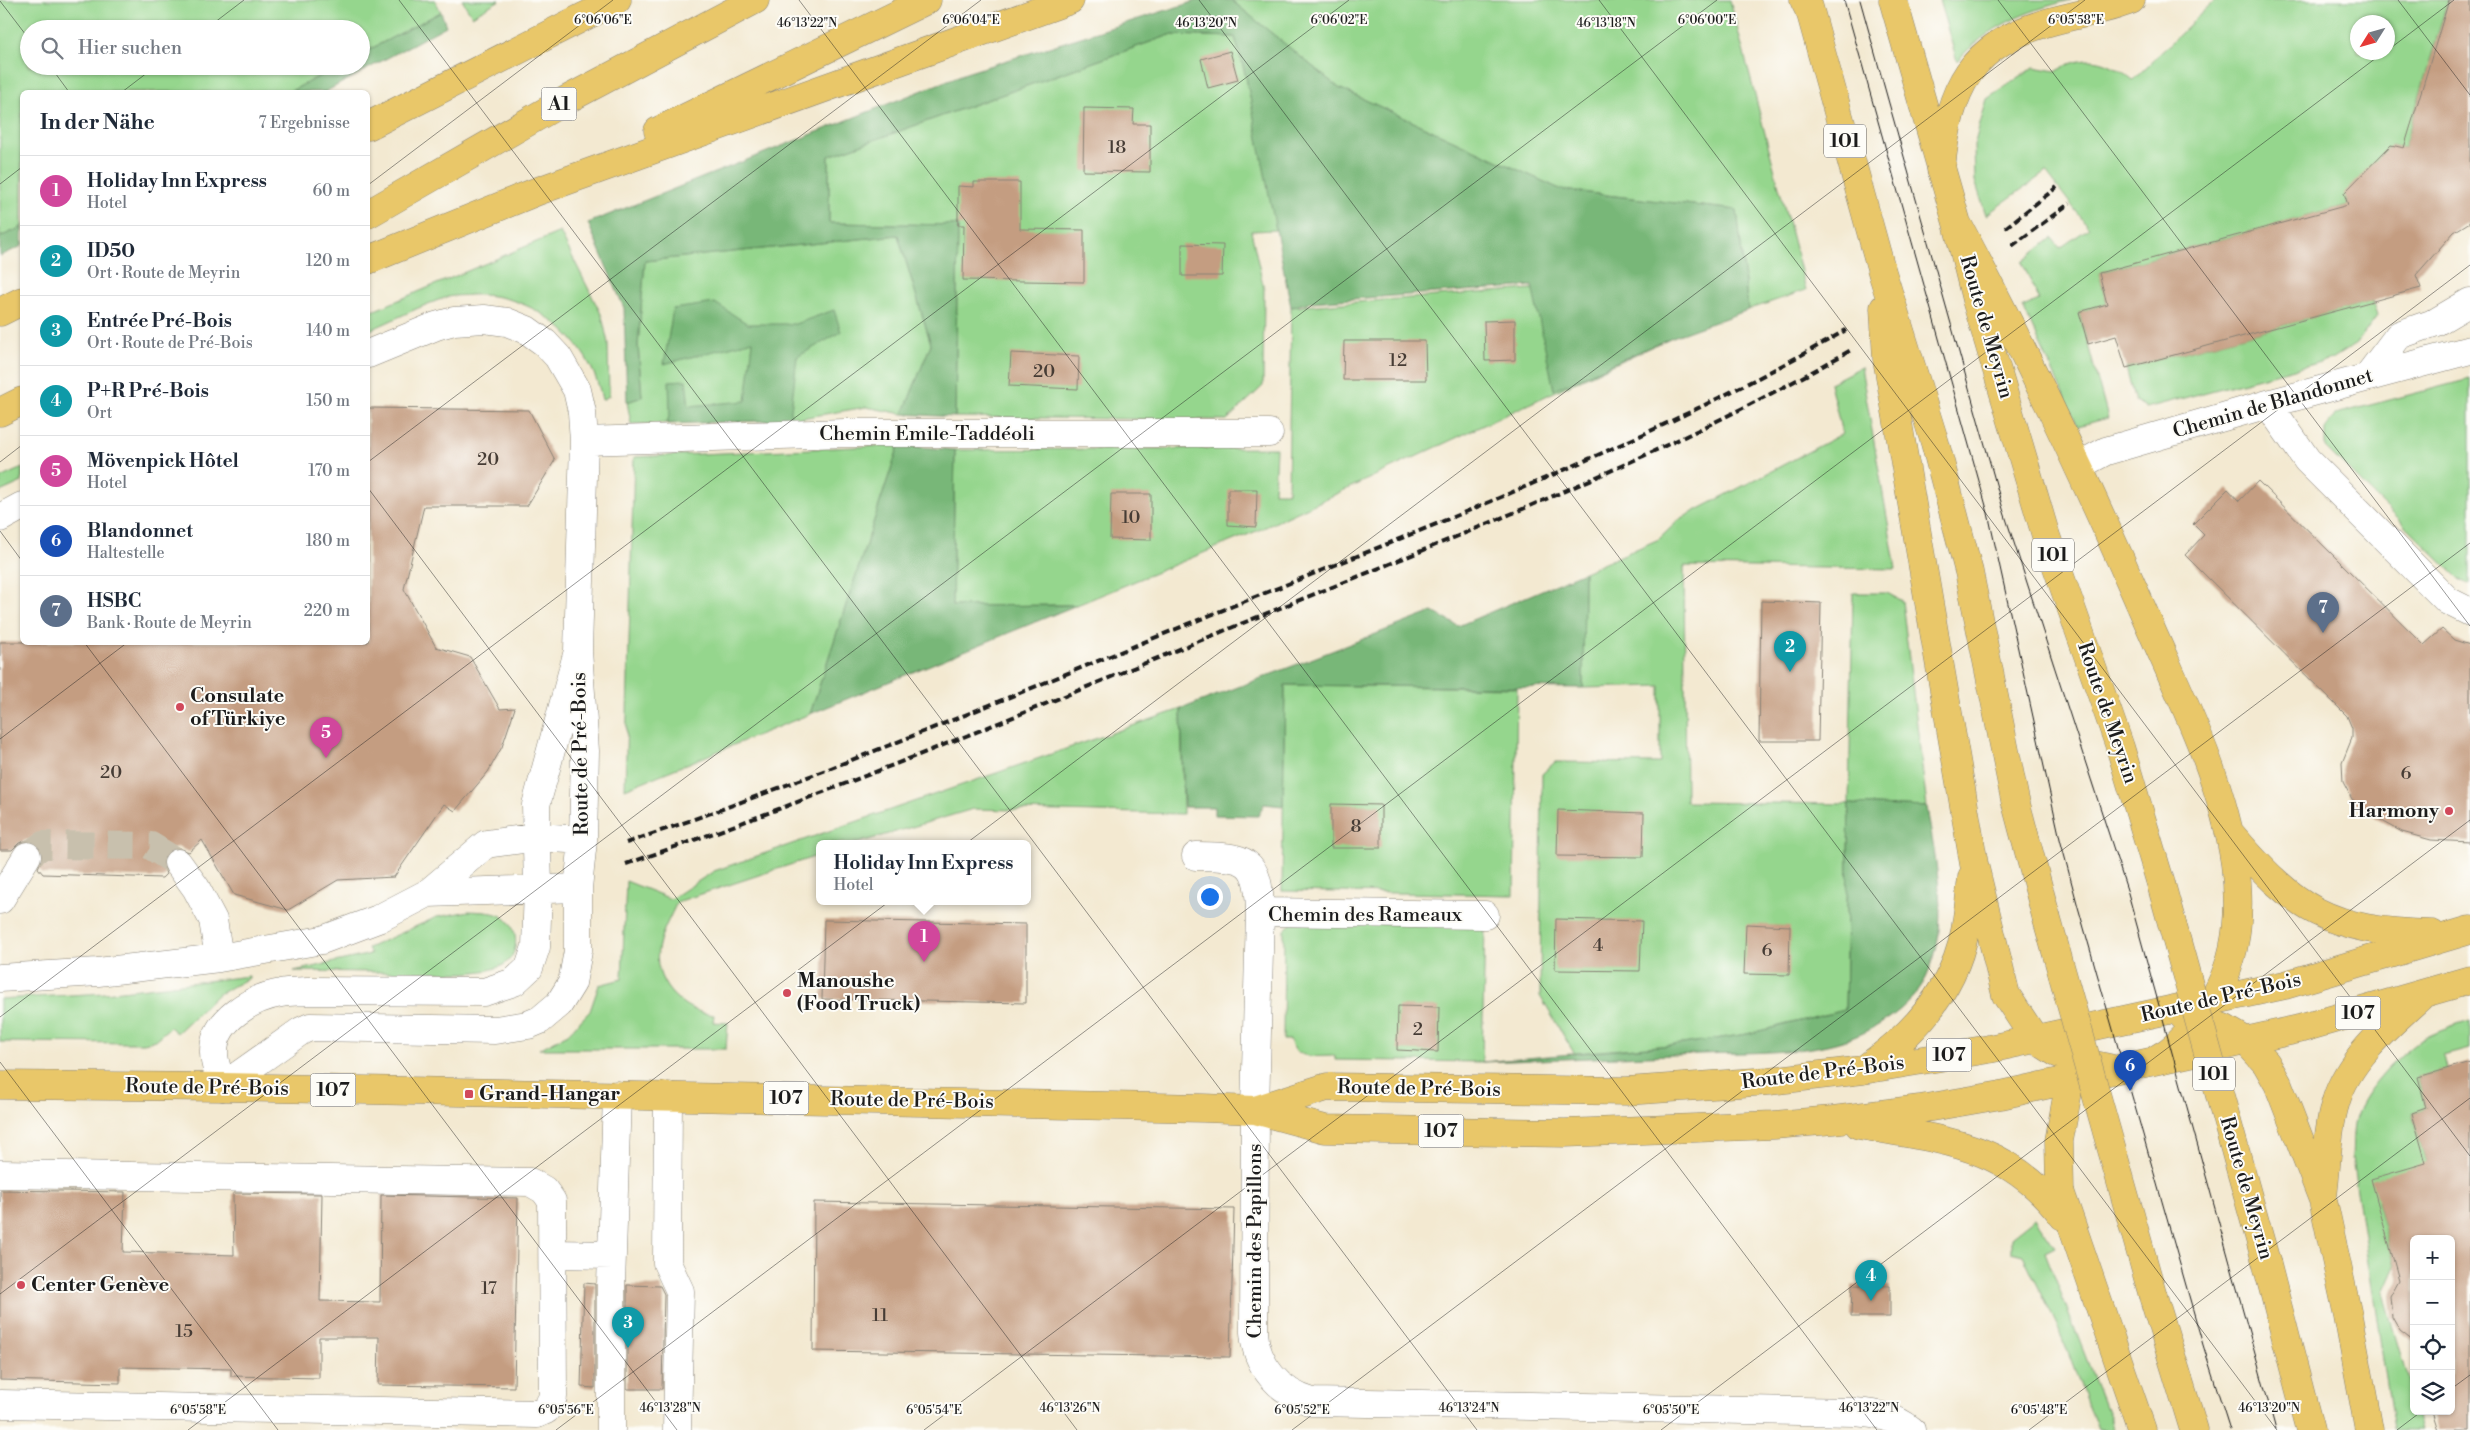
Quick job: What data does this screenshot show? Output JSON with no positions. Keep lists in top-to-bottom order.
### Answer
{
  "streets": {
    "main road": [
      "A1",
      "101",
      "Route de Meyrin",
      "Route de Pré-Bois",
      "107"
    ],
    "street": [
      "Chemin de Blandonnet",
      "Chemin Emile-Taddéoli",
      "Chemin des Rameaux",
      "Chemin des Papillons"
    ]
  },
  "crossings": [
    ["Route de Pré-Bois", "Chemin des Rameaux"],
    ["Route de Pré-Bois", "Chemin des Papillons"],
    ["Chemin des Rameaux", "Chemin des Papillons"]
  ],
  "places": {
    "other": [
      "Consulate of Türkiye",
      "Harmony",
      "Manoushe (Food Truck)",
      "Center Genève"
    ],
    "transit": ["Grand-Hangar"]
  },
  "house_numbers": [
    "18",
    "12",
    "20",
    "20",
    "10",
    "20",
    "6",
    "8",
    "4",
    "6",
    "2",
    "17",
    "11",
    "15"
  ],
  "north": "bottom left",
  "page": {
    "search": "Hier suchen",
    "heading": ["In der Nähe", "7 Ergebnisse"],
    "list": [
      {
        "mark": "1",
        "name": "Holiday Inn Express",
        "note": "Hotel",
        "value": "60 m"
      },
      {
        "mark": "2",
        "name": "ID50",
        "note": "Ort · Route de Meyrin",
        "value": "120 m"
      },
      {
        "mark": "3",
        "name": "Entrée Pré-Bois",
        "note": "Ort · Route de Pré-Bois",
        "value": "140 m"
      },
      {
        "mark": "4",
        "name": "P+R Pré-Bois",
        "note": "Ort",
        "value": "150 m"
      },
      {
        "mark": "5",
        "name": "Mövenpick Hôtel",
        "note": "Hotel",
        "value": "170 m"
      },
      {
        "mark": "6",
        "name": "Blandonnet",
        "note": "Haltestelle",
        "value": "180 m"
      },
      {
        "mark": "7",
        "name": "HSBC",
        "note": "Bank · Route de Meyrin",
        "value": "220 m"
      }
    ],
    "pins": [
      "7",
      "2",
      "5",
      "1",
      "6",
      "4",
      "3"
    ],
    "popup": ["Holiday Inn Express", "Hotel"],
    "map_buttons": ["+", "−"]
  },
  "coordinates": [
    "6°06'02\"E",
    "6°06'06\"E",
    "6°06'04\"E",
    "6°06'00\"E",
    "6°05'58\"E",
    "46°13'22\"N",
    "46°13'20\"N",
    "46°13'18\"N",
    "46°13'28\"N",
    "46°13'26\"N",
    "46°13'24\"N",
    "6°05'56\"E",
    "6°05'54\"E",
    "6°05'52\"E",
    "6°05'50\"E",
    "6°05'48\"E"
  ]
}
